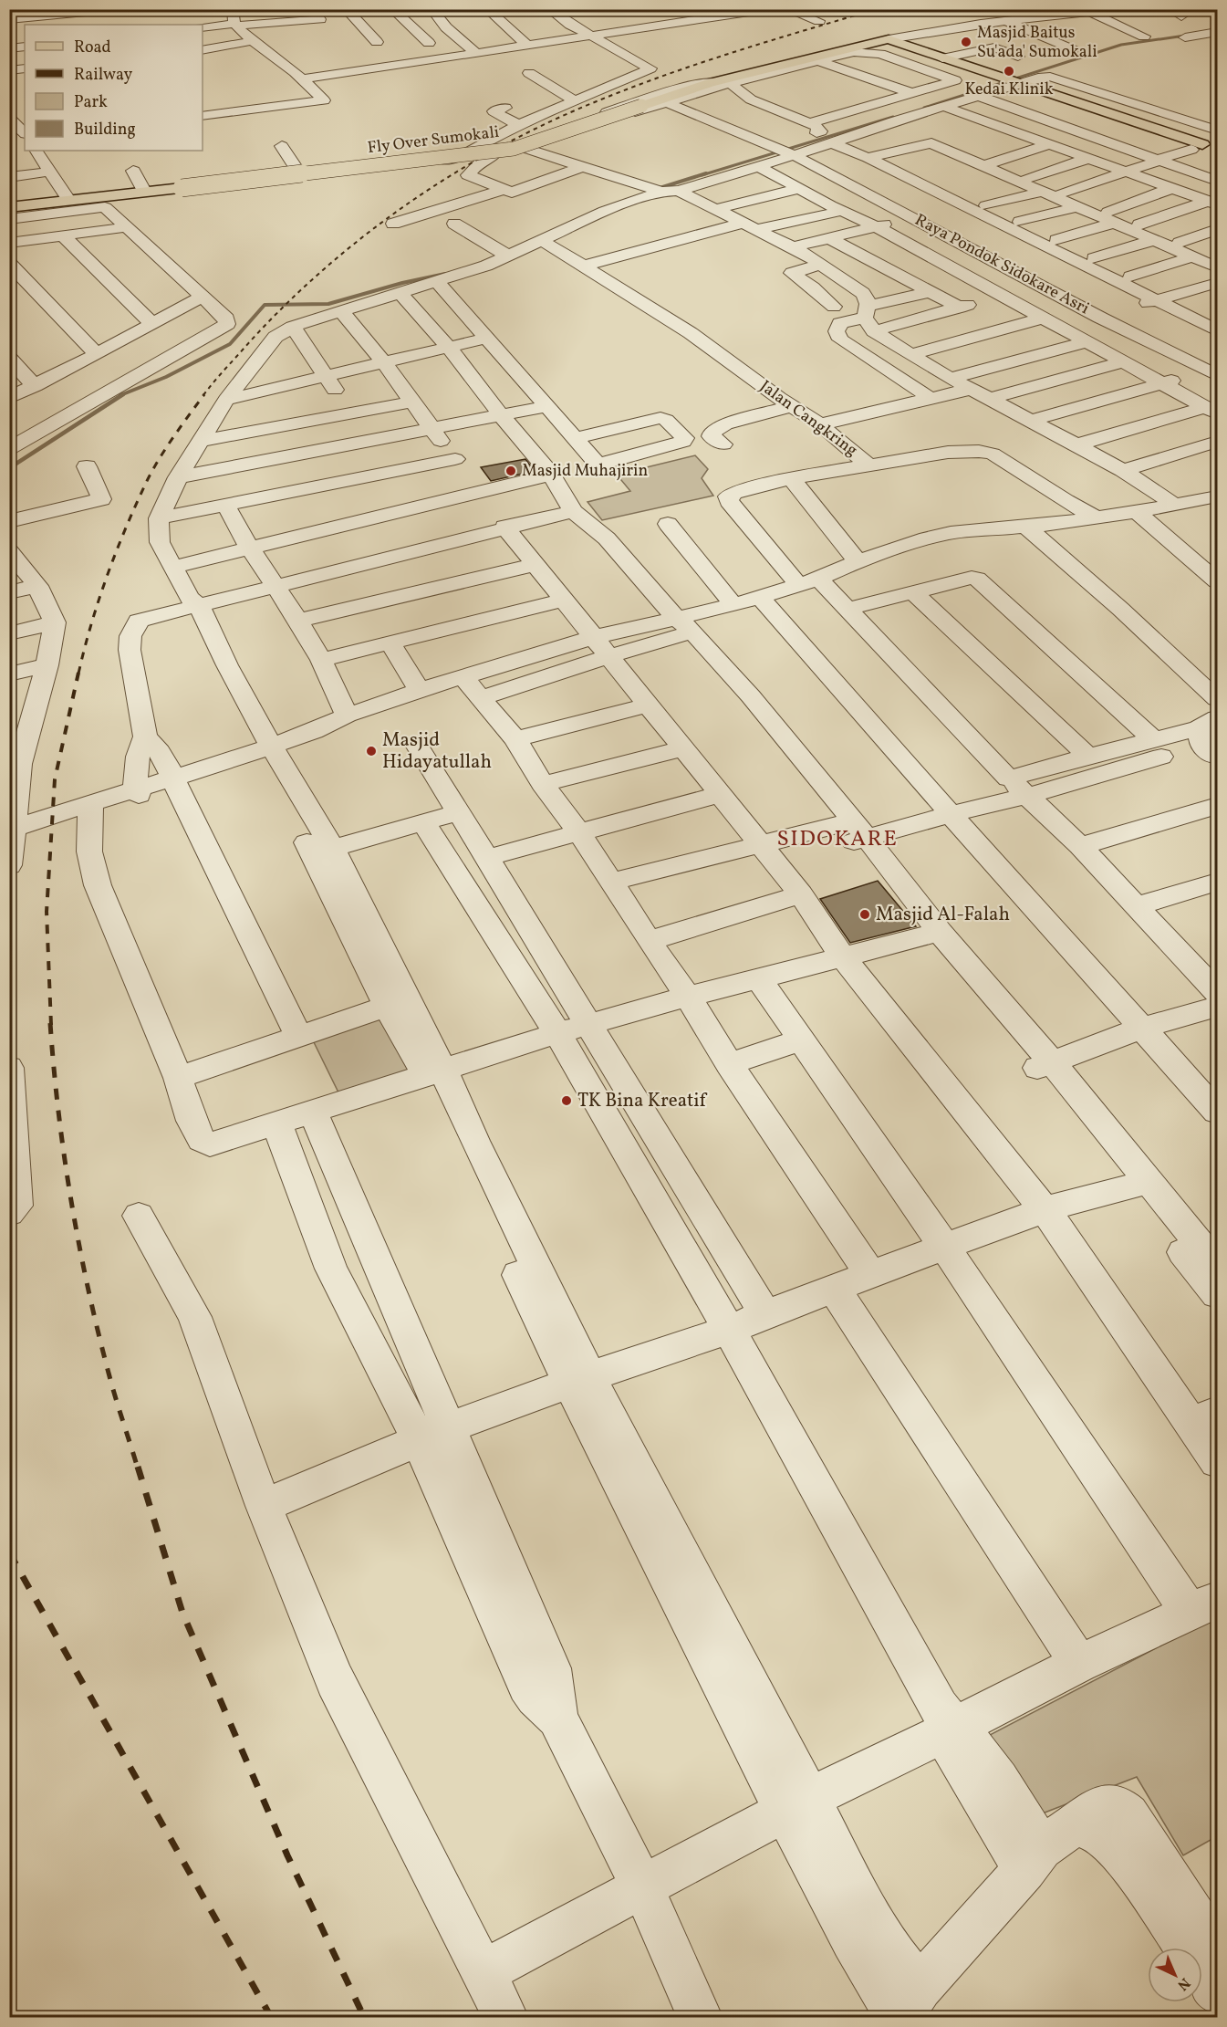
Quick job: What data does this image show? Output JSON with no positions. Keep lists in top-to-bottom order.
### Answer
{
  "streets": {
    "main road": ["Fly Over Sumokali"],
    "street": ["Raya Pondok Sidokare Asri", "Jalan Cangkring"]
  },
  "districts": ["SIDOKARE"],
  "places": [
    "Masjid Baitus Su'ada' Sumokali",
    "Kedai Klinik",
    "Masjid Muhajirin",
    "Masjid Hidayatullah",
    "Masjid Al-Falah",
    "TK Bina Kreatif"
  ],
  "legend": [
    "Road",
    "Railway",
    "Park",
    "Building"
  ],
  "north": "bottom right"
}
